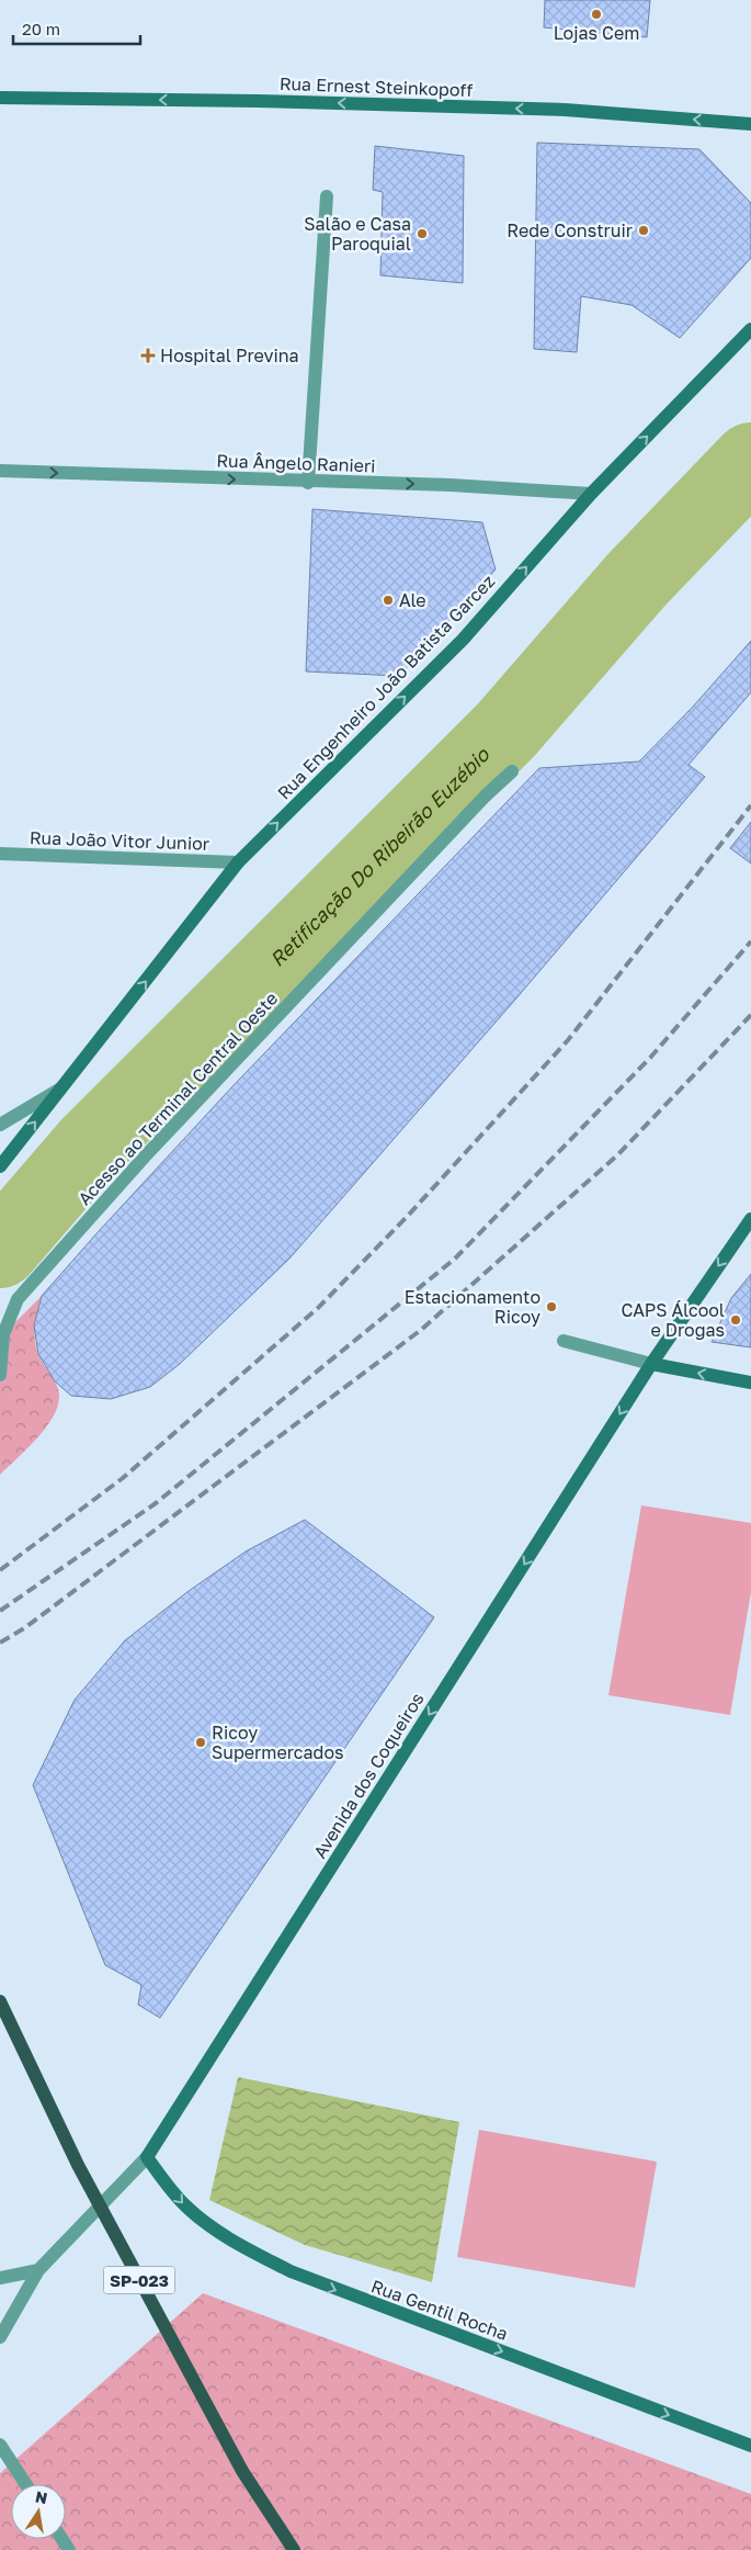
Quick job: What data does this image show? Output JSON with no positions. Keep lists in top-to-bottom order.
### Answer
{
  "streets": {
    "main road": [
      "Rua Ernest Steinkopoff",
      "Rua Engenheiro João Batista Garcez",
      "Avenida dos Coqueiros",
      "SP-023",
      "Rua Gentil Rocha"
    ],
    "street": ["Rua Ângelo Ranieri", "Rua João Vitor Junior", "Acesso ao Terminal Central Oeste"]
  },
  "crossings": [
    ["Rua Ângelo Ranieri", "Rua Engenheiro João Batista Garcez"],
    ["Rua Engenheiro João Batista Garcez", "Rua João Vitor Junior"],
    ["Avenida dos Coqueiros", "Rua Gentil Rocha"]
  ],
  "one_way": [
    "Rua Ernest Steinkopoff",
    "Rua Ângelo Ranieri",
    "Rua Engenheiro João Batista Garcez",
    "Avenida dos Coqueiros",
    "Rua Gentil Rocha"
  ],
  "water": ["Retificação Do Ribeirão Euzébio"],
  "places": {
    "other": [
      "Lojas Cem",
      "Rede Construir",
      "Salão e Casa Paroquial",
      "Ale",
      "Estacionamento Ricoy",
      "CAPS Álcool e Drogas",
      "Ricoy Supermercados"
    ],
    "health": ["Hospital Previna"]
  },
  "scale_bar": "20 m",
  "north": "top"
}
